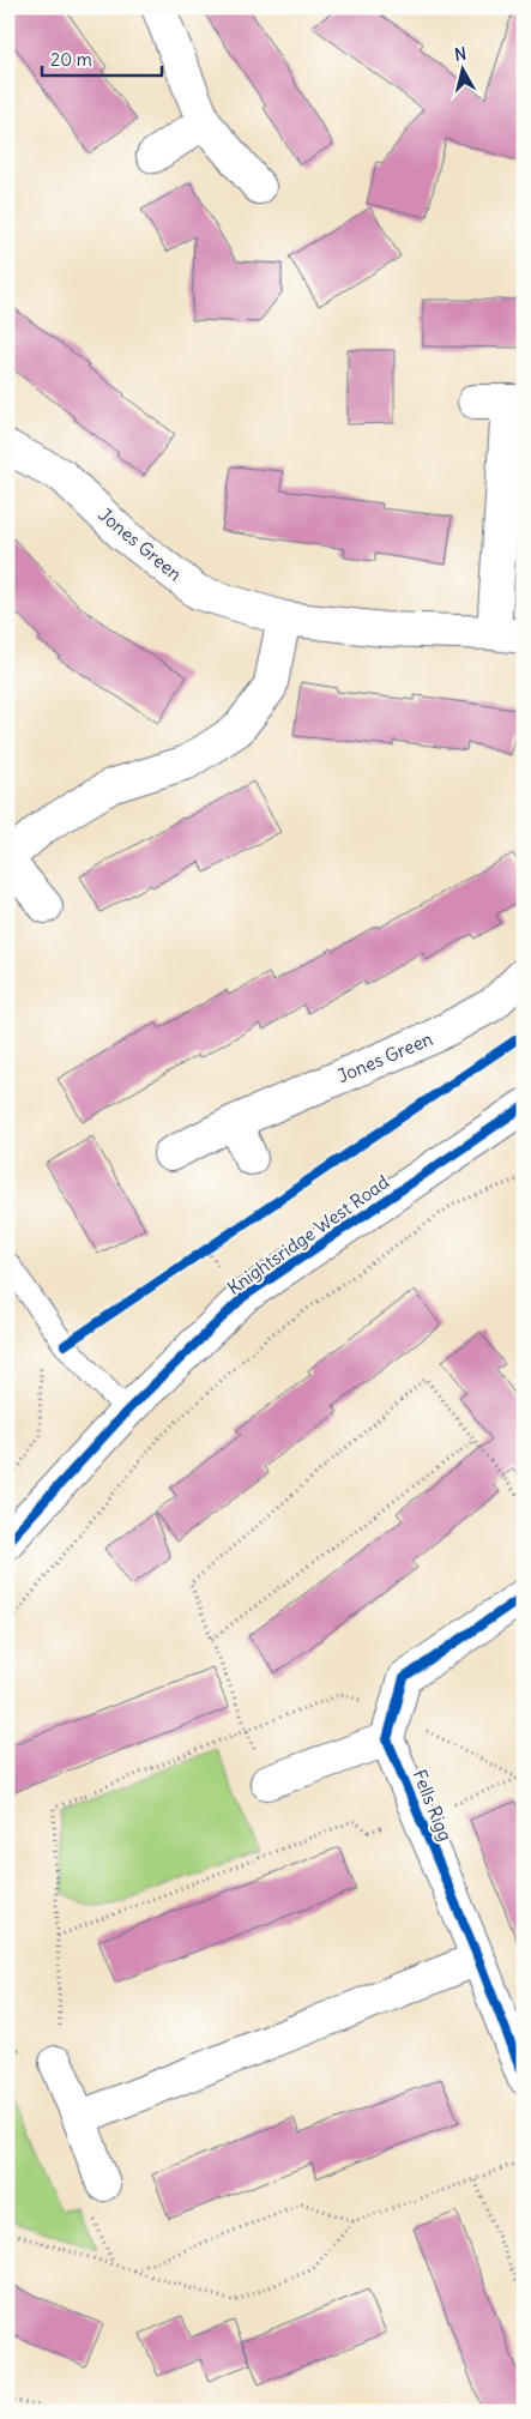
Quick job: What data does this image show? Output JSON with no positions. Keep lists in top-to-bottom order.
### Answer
{
  "streets": {
    "street": ["Jones Green", "Knightsridge West Road", "Fells Rigg"]
  },
  "scale_bar": "20 m",
  "north": "top"
}
